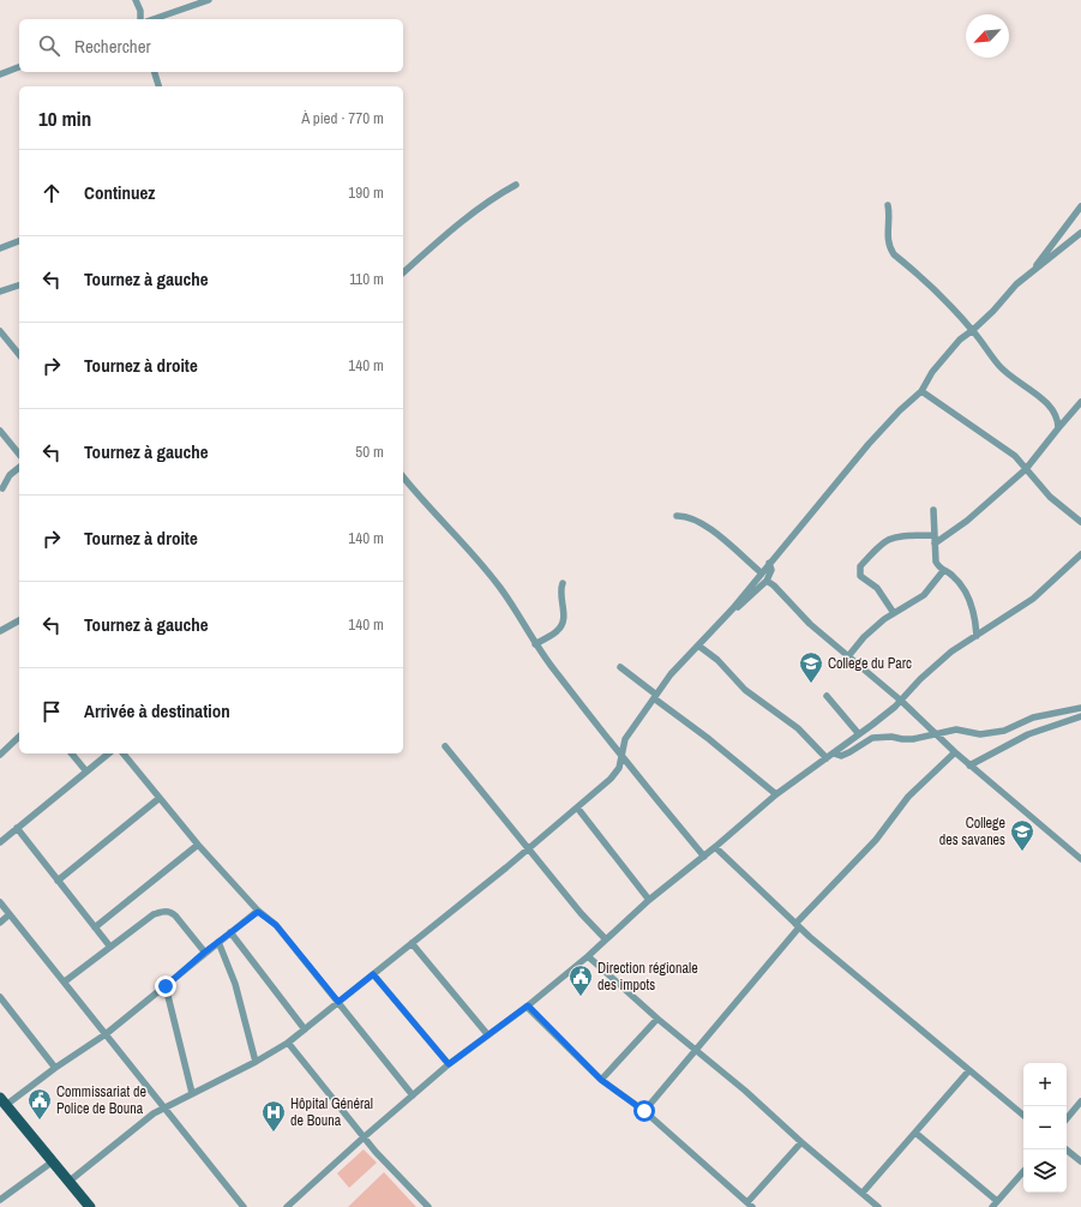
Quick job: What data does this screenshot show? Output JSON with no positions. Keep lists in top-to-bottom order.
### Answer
{
  "places": {
    "school or university": ["College du Parc", "College des savanes"],
    "public building": ["Direction régionale des impots", "Commissariat de Police de Bouna"],
    "hospital": ["Hôpital Général de Bouna"]
  },
  "north": "bottom left",
  "page": {
    "search": "Rechercher",
    "heading": ["10 min", "À pied · 770 m"],
    "list": [
      ["Continuez", "190 m"],
      ["Tournez à gauche", "110 m"],
      ["Tournez à droite", "140 m"],
      ["Tournez à gauche", "50 m"],
      ["Tournez à droite", "140 m"],
      ["Tournez à gauche", "140 m"],
      "Arrivée à destination"
    ],
    "map_buttons": ["+", "−"]
  }
}
